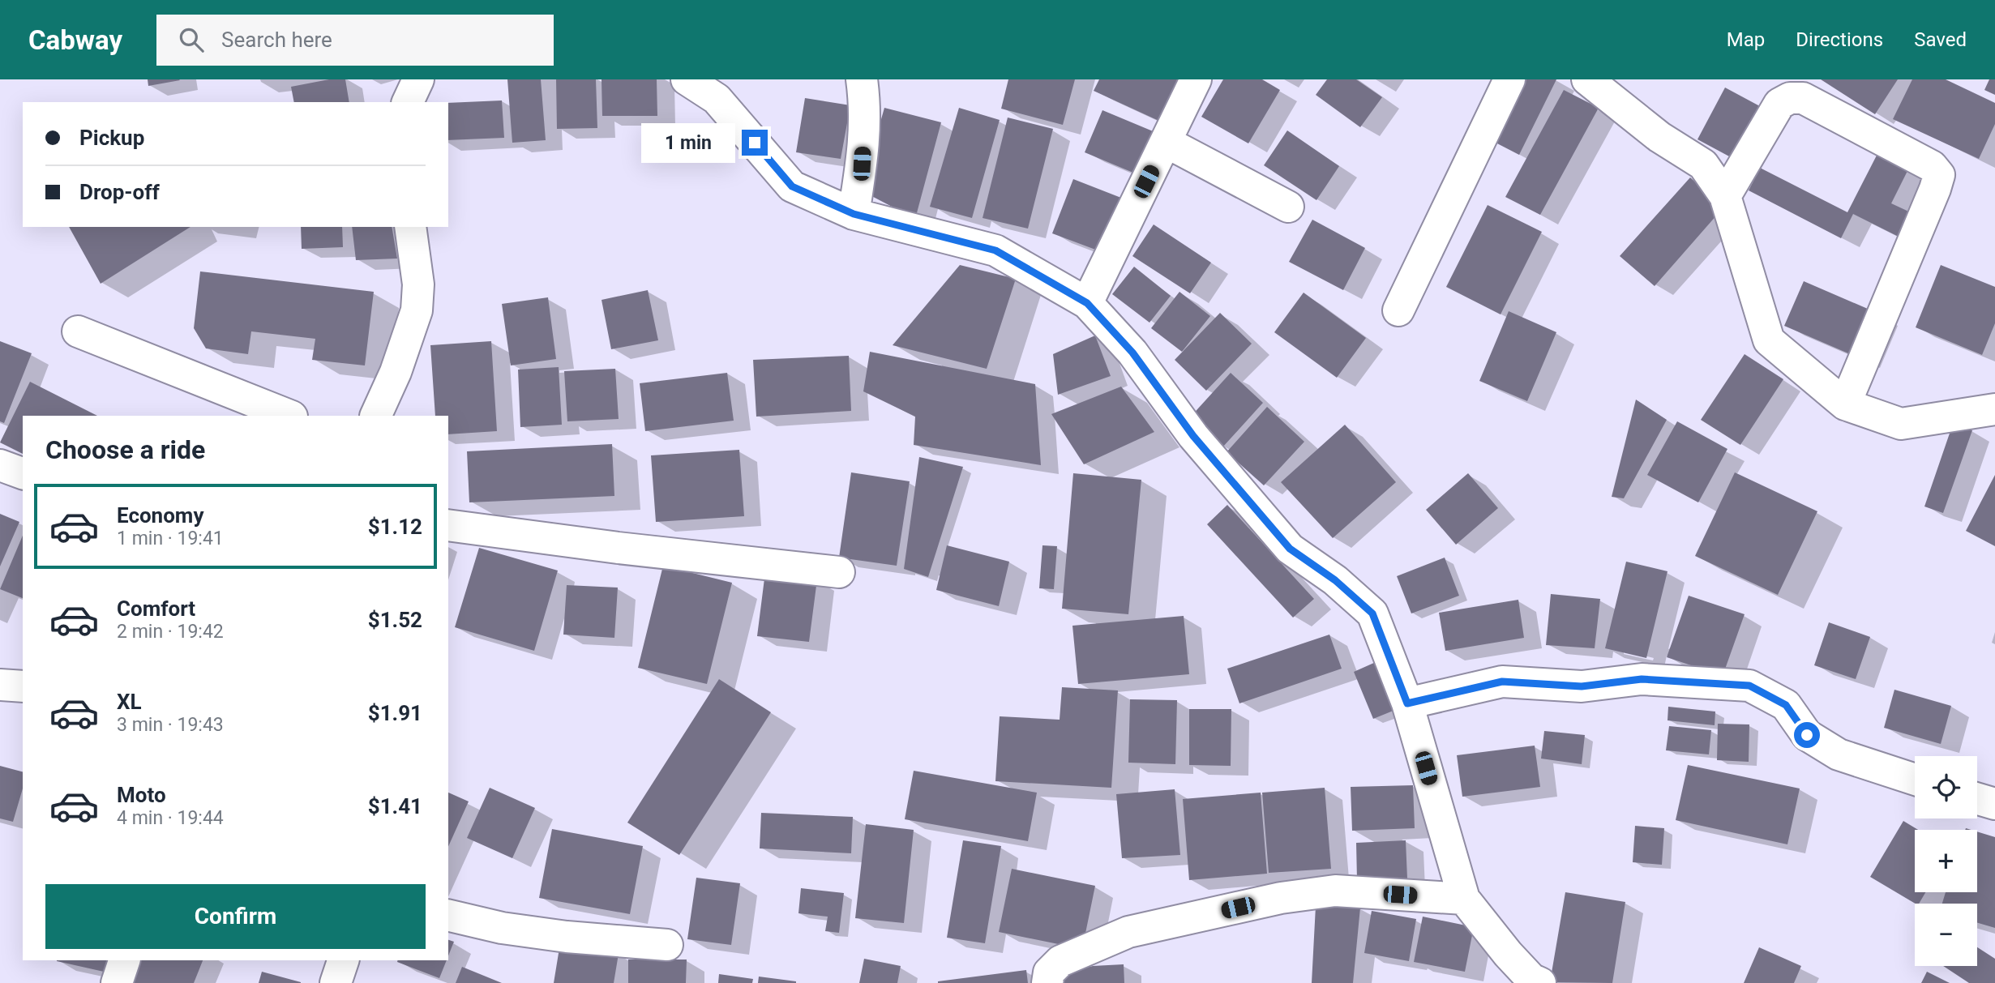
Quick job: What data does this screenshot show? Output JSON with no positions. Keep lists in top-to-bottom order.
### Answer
{
  "page": {
    "header": "Cabway",
    "search": "Search here",
    "nav": ["Map", "Directions", "Saved"],
    "banner": ["Pickup", "Drop-off"],
    "bubble": "1 min",
    "heading": "Choose a ride",
    "list": [
      {
        "name": "Economy",
        "note": "1 min · 19:41",
        "value": "$1.12"
      },
      {
        "name": "Comfort",
        "note": "2 min · 19:42",
        "value": "$1.52"
      },
      {
        "name": "XL",
        "note": "3 min · 19:43",
        "value": "$1.91"
      },
      {
        "name": "Moto",
        "note": "4 min · 19:44",
        "value": "$1.41"
      }
    ],
    "map_buttons": ["+", "−"],
    "buttons": "Confirm"
  }
}
